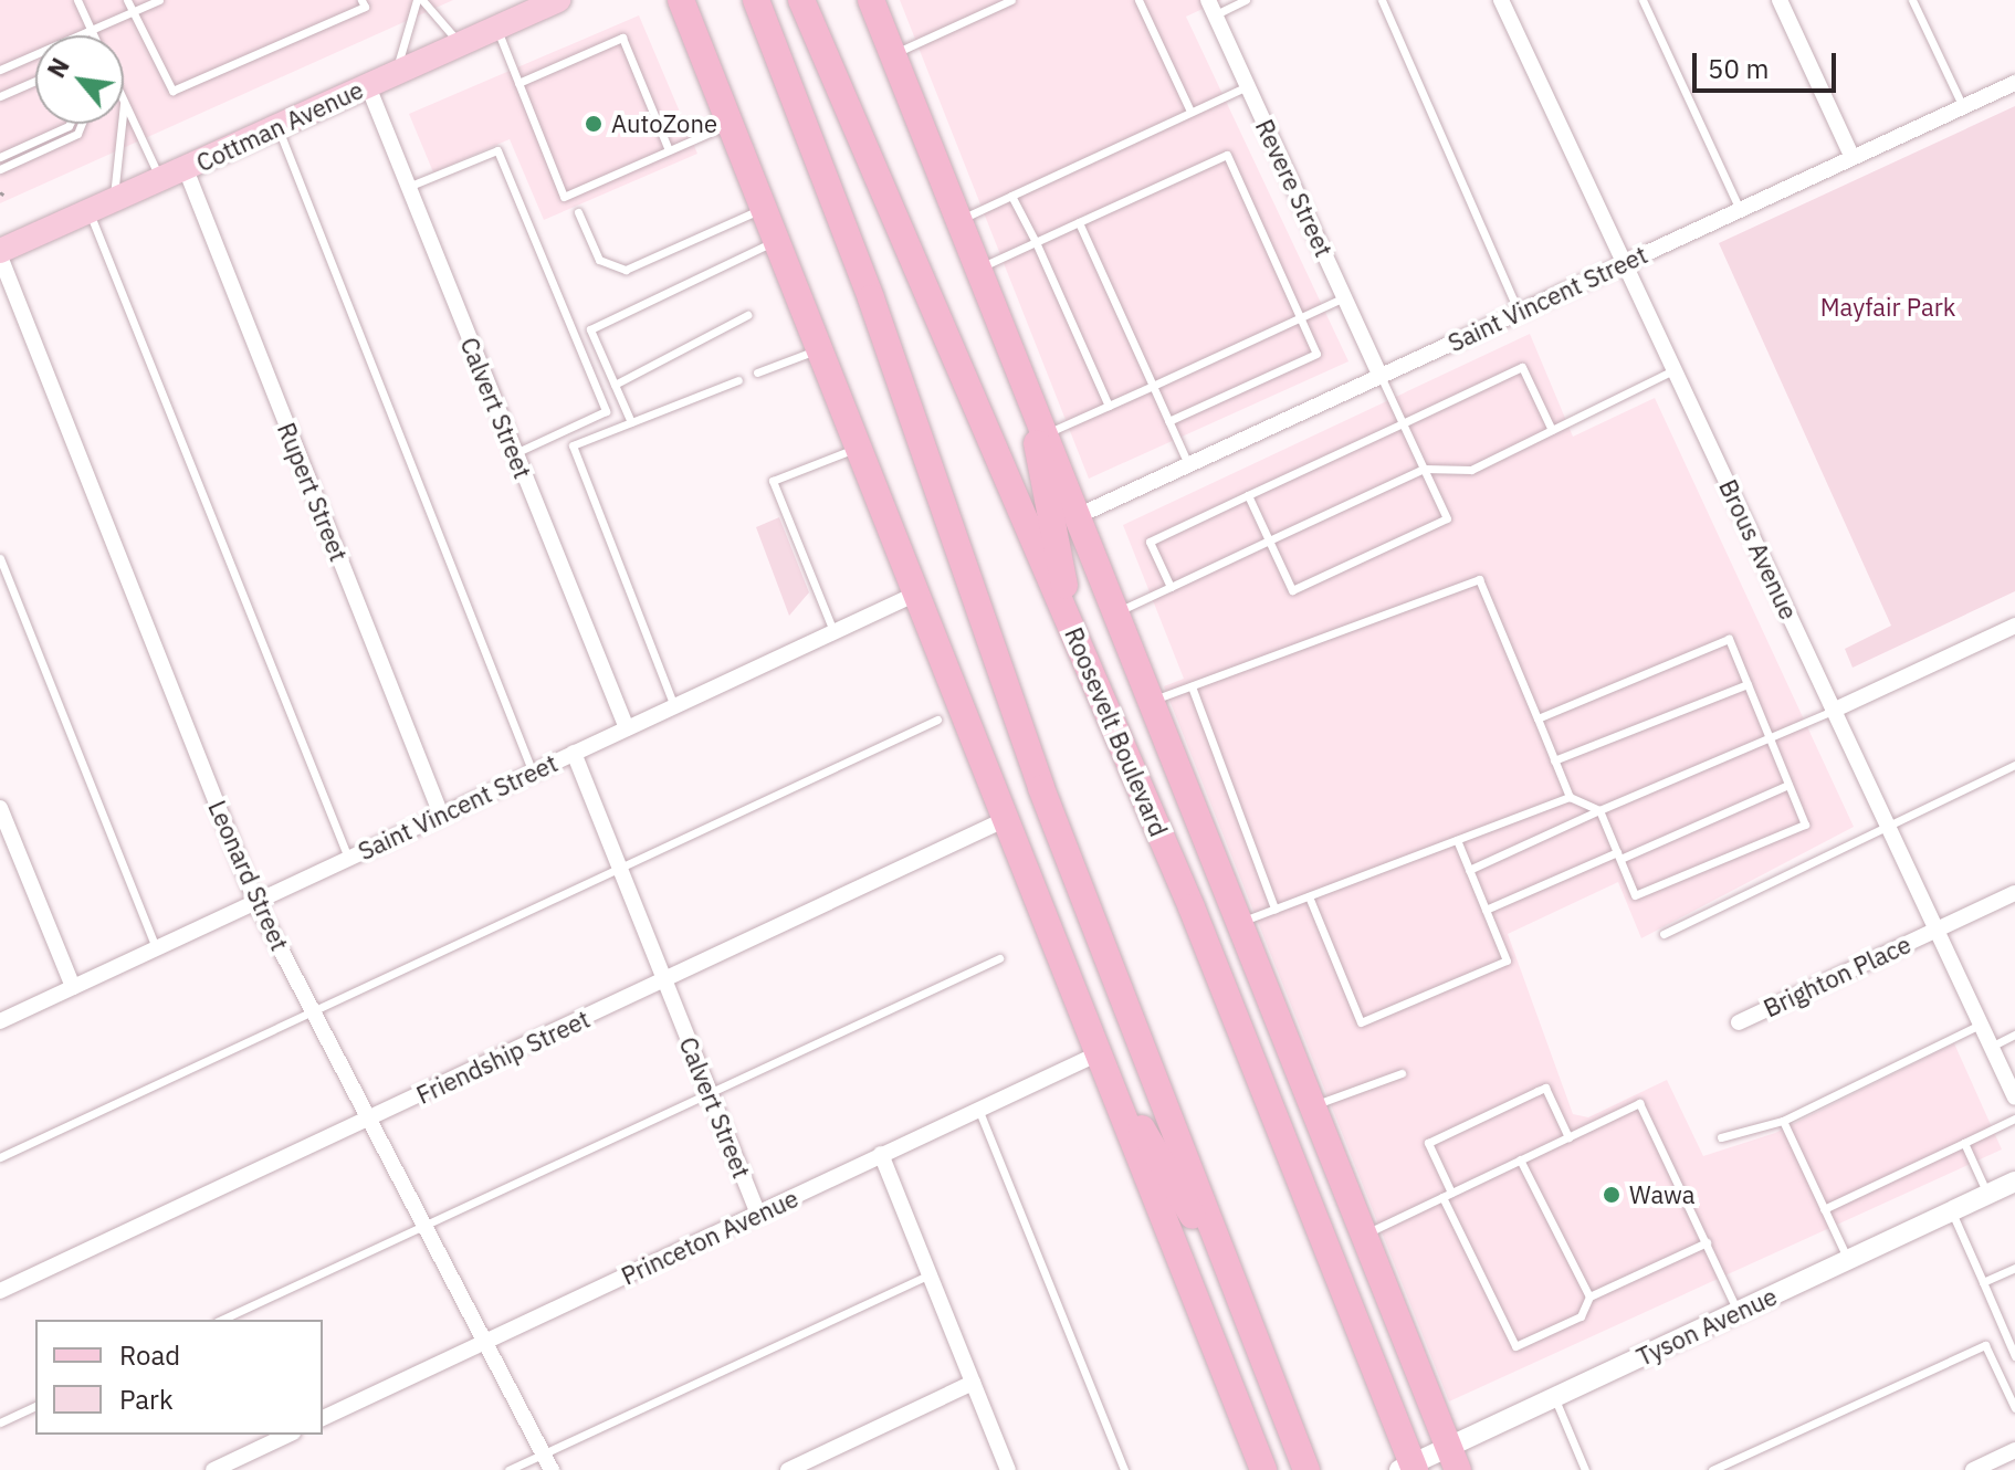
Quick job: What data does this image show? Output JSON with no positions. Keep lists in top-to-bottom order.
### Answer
{
  "streets": {
    "highway": ["Roosevelt Boulevard"],
    "main road": ["Cottman Avenue"],
    "street": [
      "Revere Street",
      "Saint Vincent Street",
      "Calvert Street",
      "Rupert Street",
      "Brous Avenue",
      "Leonard Street",
      "Brighton Place",
      "Friendship Street",
      "Princeton Avenue",
      "Tyson Avenue"
    ]
  },
  "crossings": [
    ["Cottman Avenue", "Calvert Street"],
    ["Cottman Avenue", "Rupert Street"],
    ["Cottman Avenue", "Leonard Street"],
    ["Revere Street", "Saint Vincent Street"],
    ["Saint Vincent Street", "Calvert Street"],
    ["Saint Vincent Street", "Rupert Street"],
    ["Saint Vincent Street", "Brous Avenue"],
    ["Saint Vincent Street", "Roosevelt Boulevard"],
    ["Saint Vincent Street", "Leonard Street"],
    ["Calvert Street", "Friendship Street"],
    ["Calvert Street", "Princeton Avenue"],
    ["Brous Avenue", "Brighton Place"],
    ["Roosevelt Boulevard", "Tyson Avenue"],
    ["Leonard Street", "Friendship Street"],
    ["Leonard Street", "Princeton Avenue"]
  ],
  "parks": ["Mayfair Park"],
  "places": ["AutoZone", "Wawa"],
  "legend": ["Road", "Park"],
  "scale_bar": "50 m",
  "north": "top left"
}
